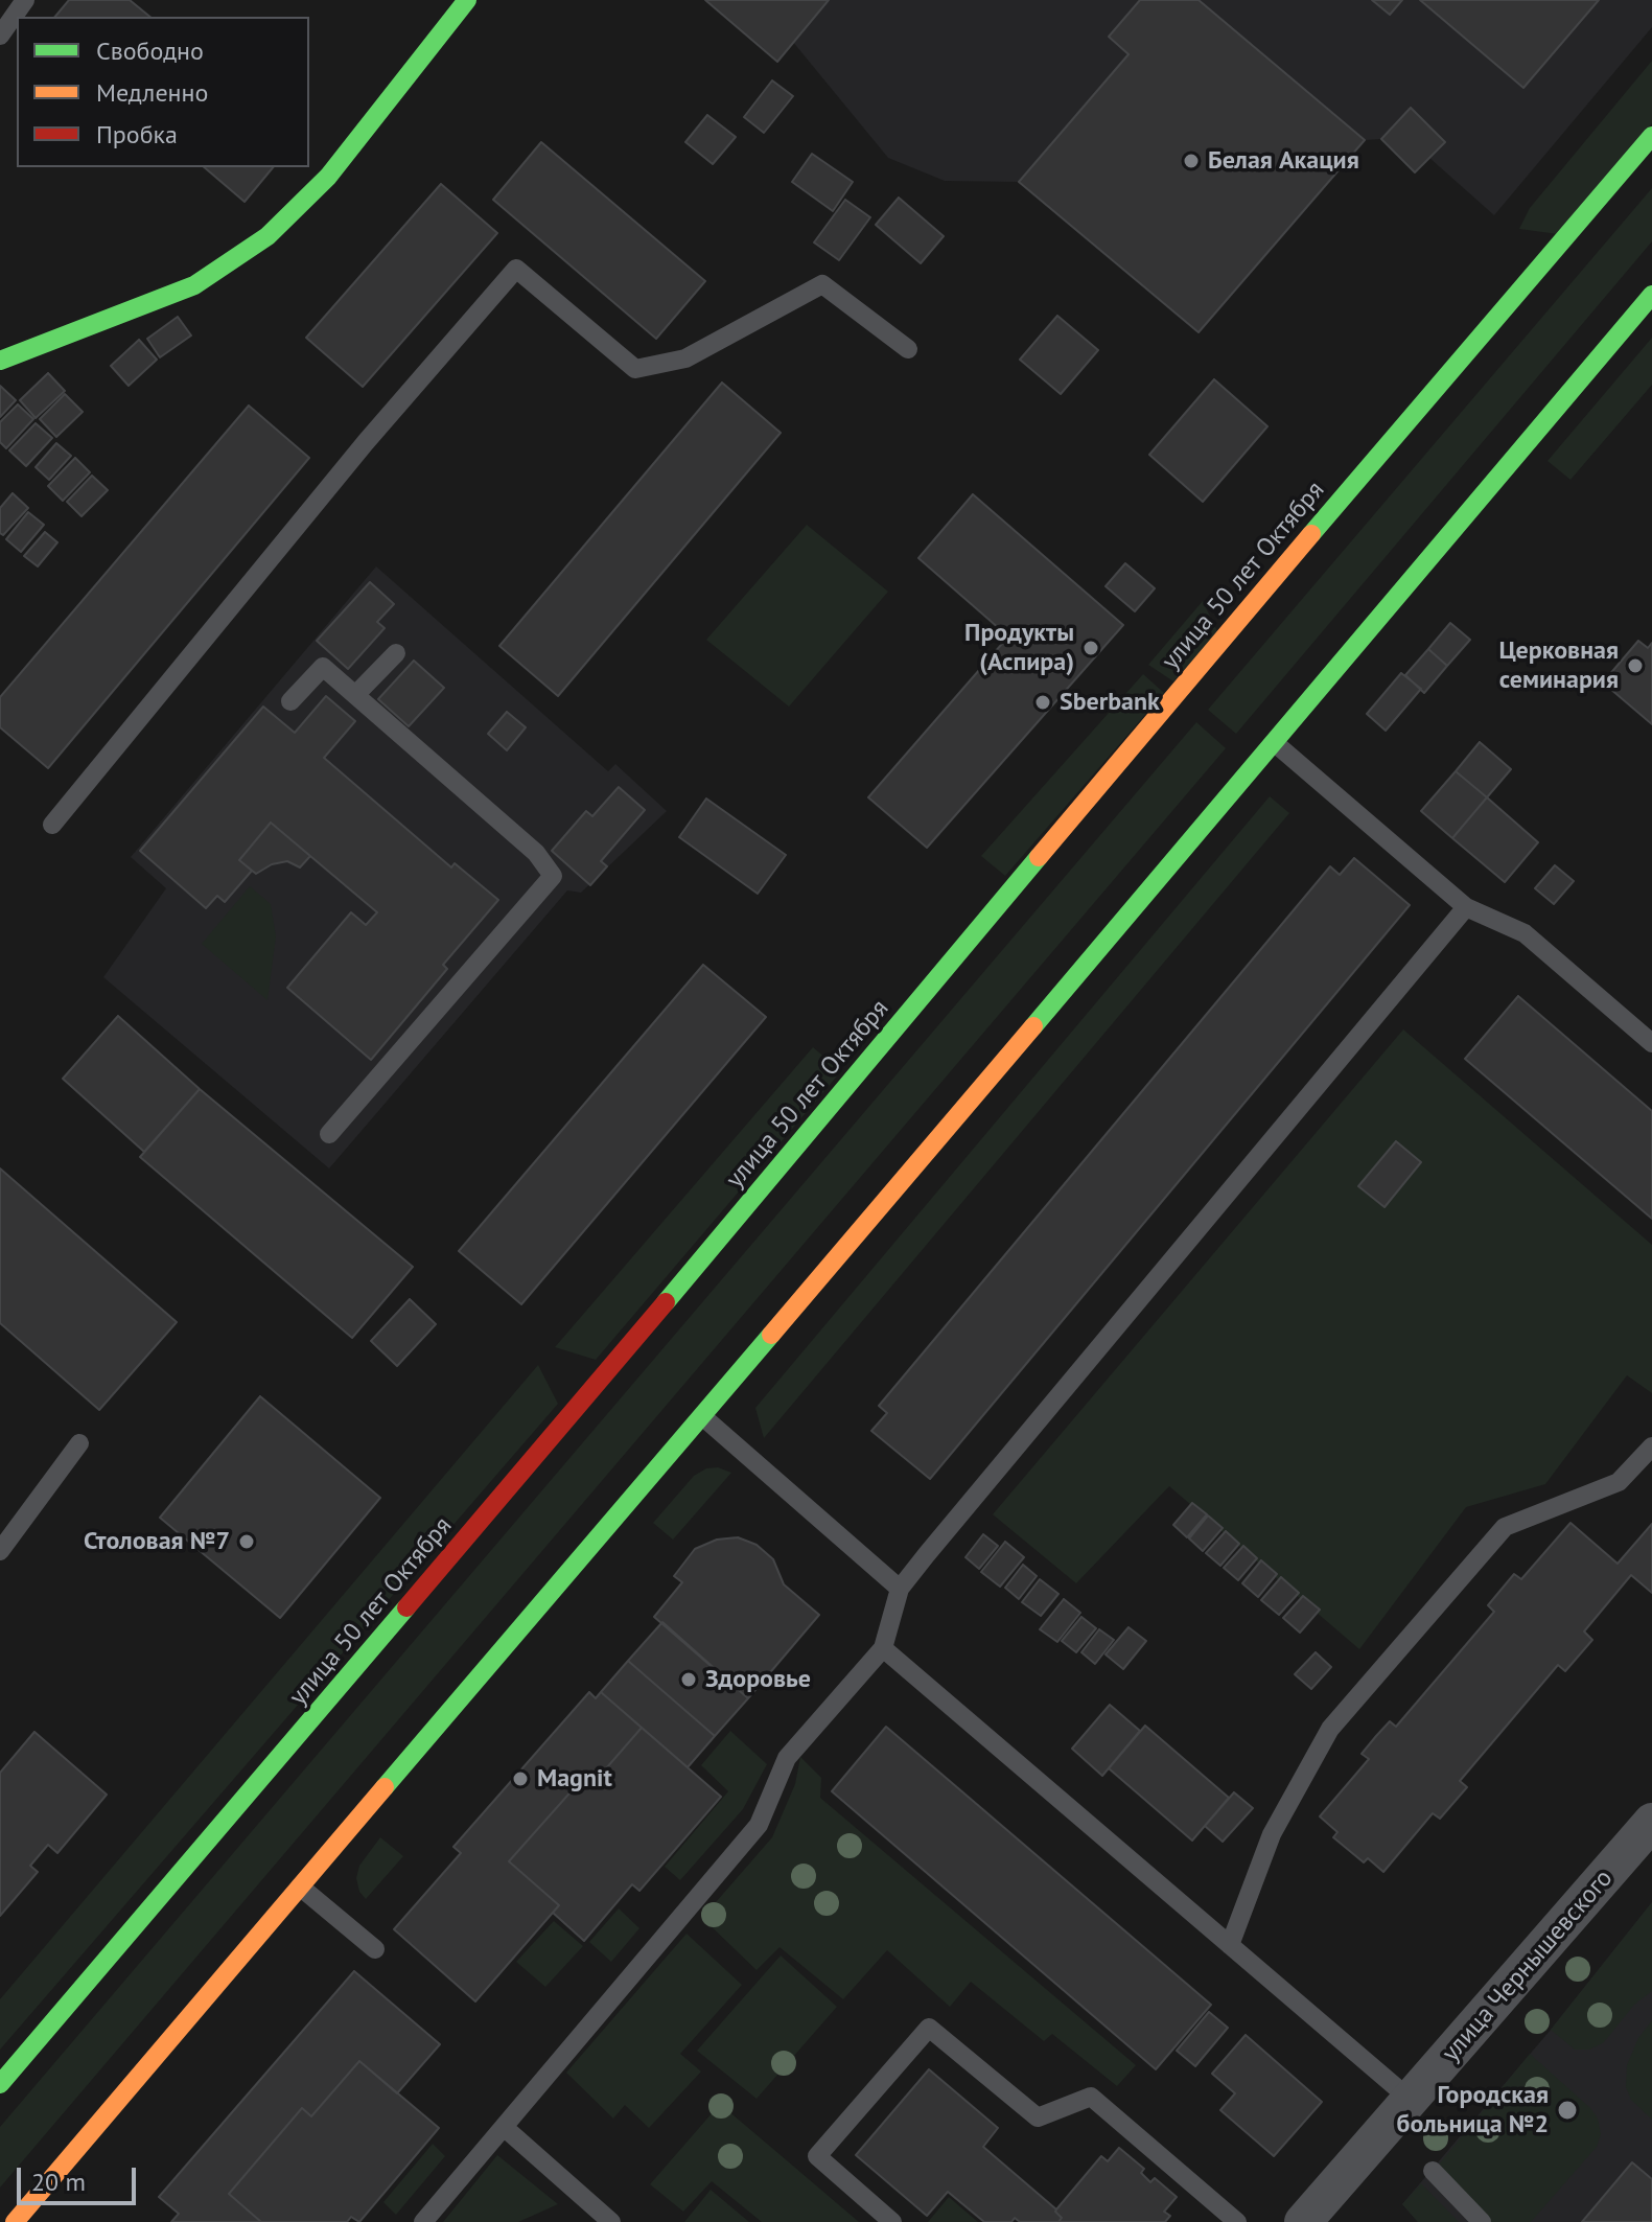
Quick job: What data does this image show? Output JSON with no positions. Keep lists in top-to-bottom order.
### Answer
{
  "streets": {
    "main road": ["улица 50 лет Октября"],
    "street": ["улица Чернышевского"]
  },
  "places": [
    "Белая Акация",
    "Продукты (Аспира)",
    "Церковная семинария",
    "Sberbank",
    "Столовая №7",
    "Здоровье",
    "Magnit",
    "Городская больница №2"
  ],
  "legend": ["Свободно", "Медленно", "Пробка"],
  "scale_bar": "20 m"
}
